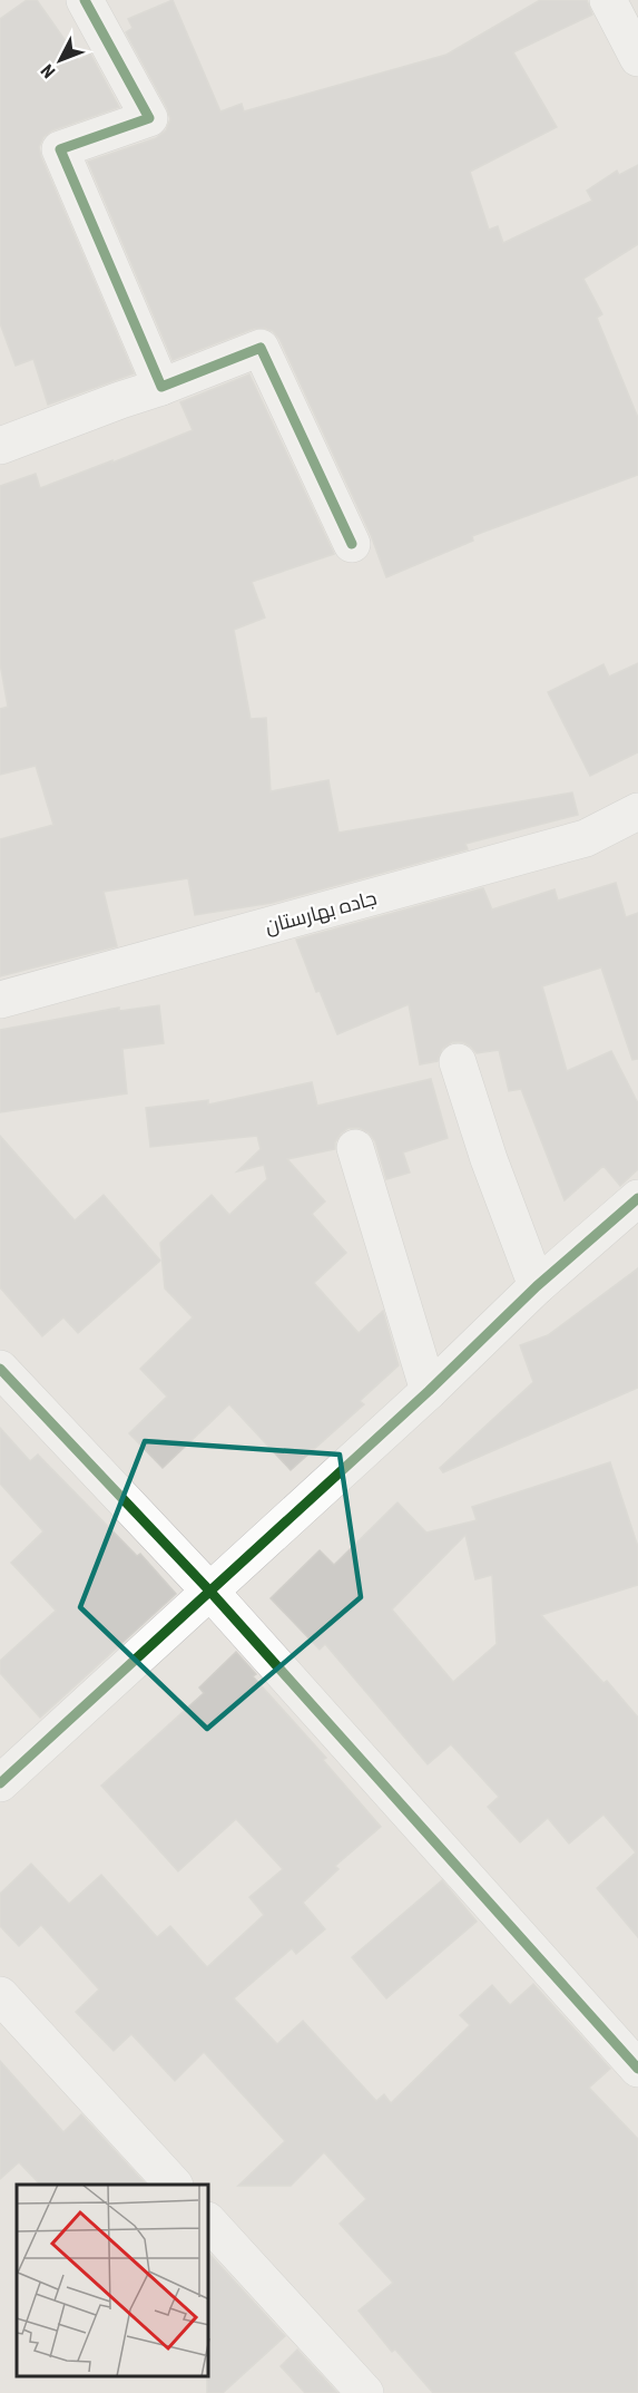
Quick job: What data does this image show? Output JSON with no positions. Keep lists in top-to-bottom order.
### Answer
{
  "streets": {
    "street": ["جاده بهارستان"]
  },
  "north": "bottom left"
}
